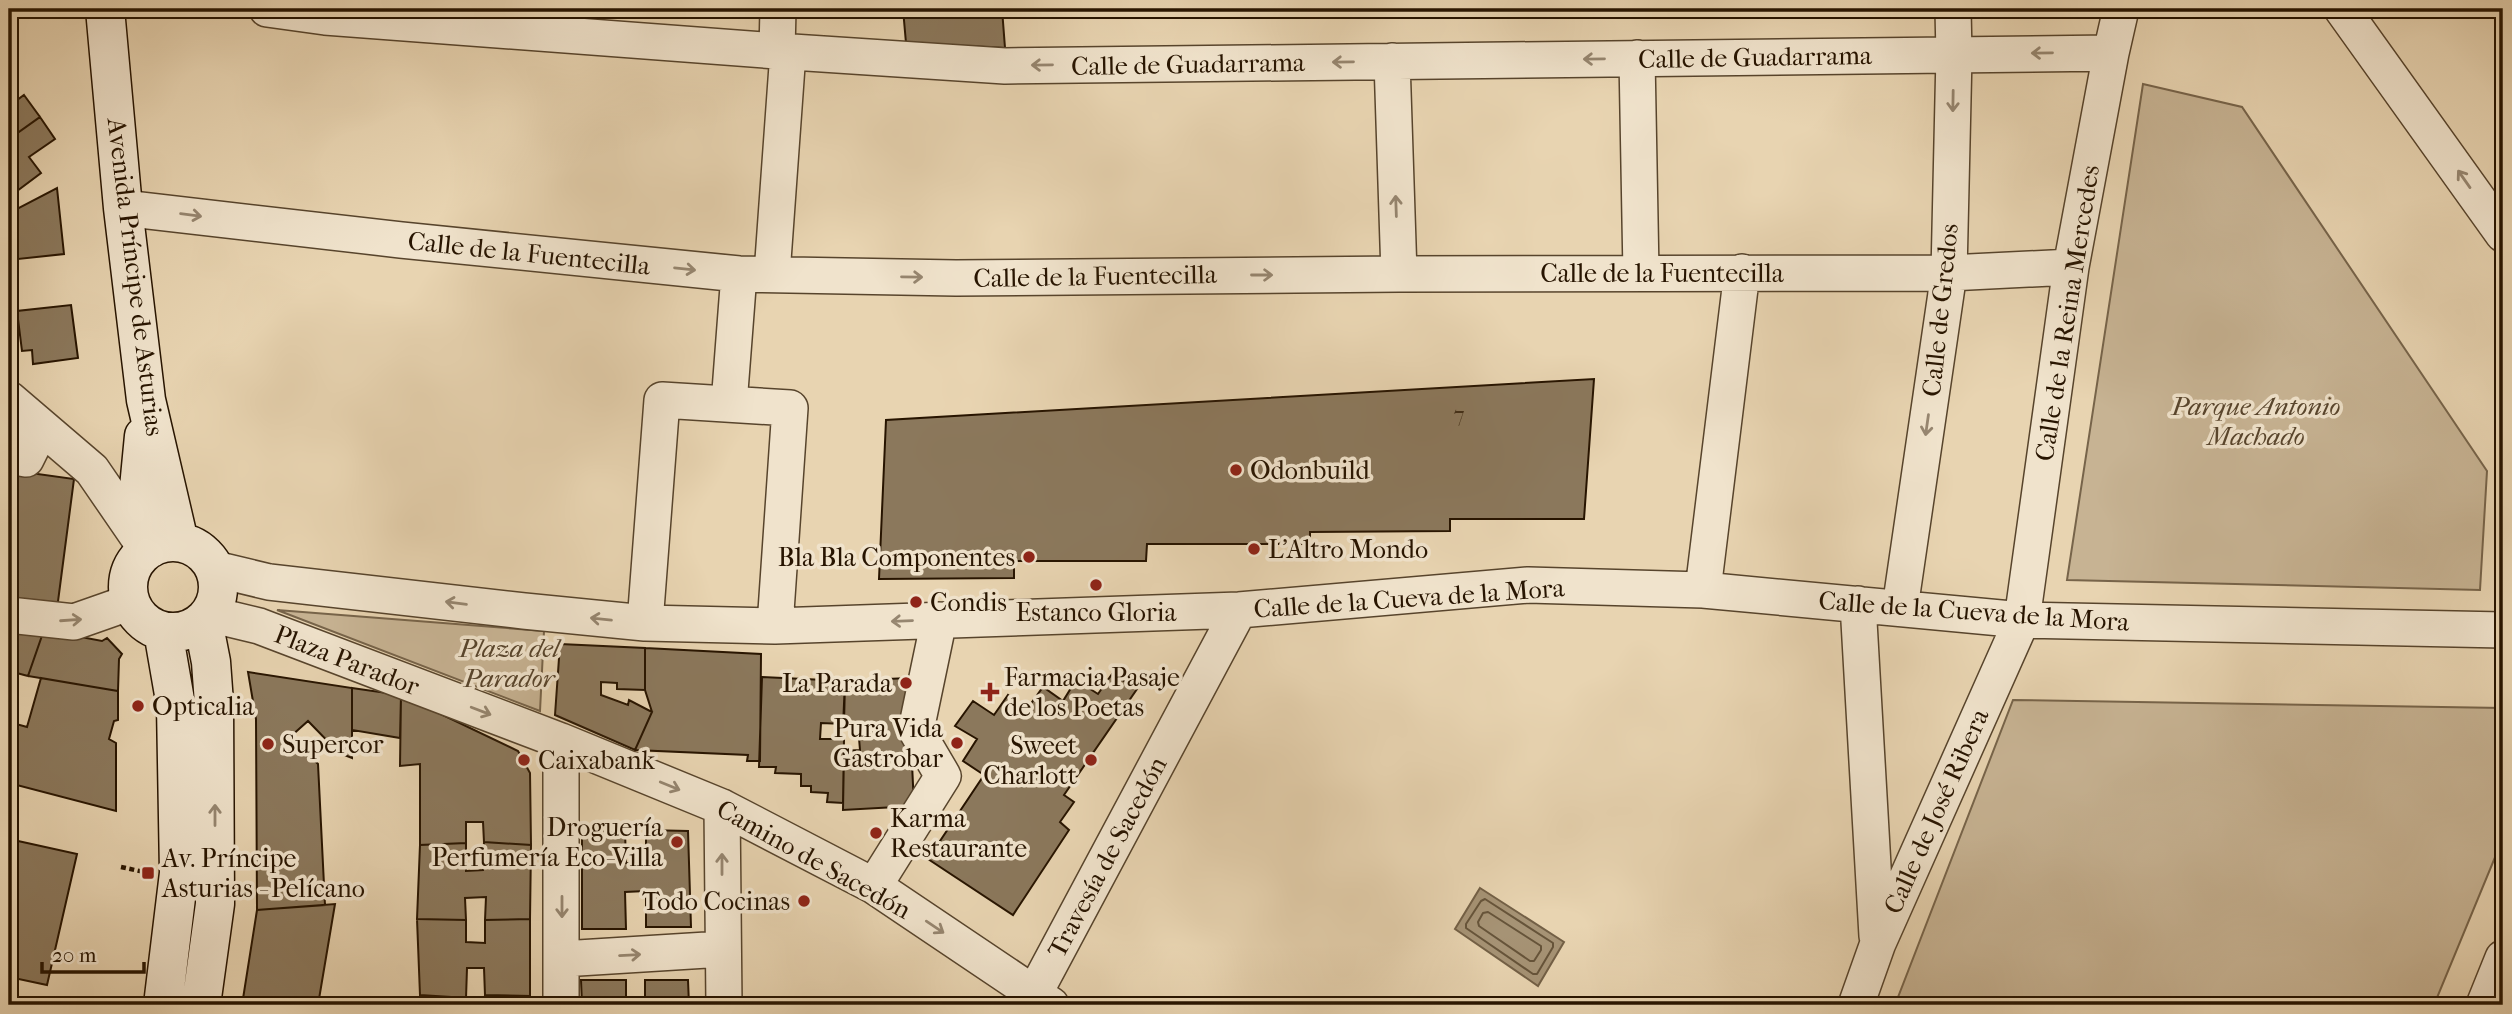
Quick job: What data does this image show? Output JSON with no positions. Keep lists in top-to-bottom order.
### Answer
{
  "streets": {
    "street": [
      "Calle de Guadarrama",
      "Calle de la Fuentecilla",
      "Avenida Príncipe de Asturias",
      "Calle de Gredos",
      "Calle de la Reina Mercedes",
      "Calle de la Cueva de la Mora",
      "Plaza Parador",
      "Calle de José Ribera",
      "Travesía de Sacedón",
      "Camino de Sacedón"
    ]
  },
  "crossings": [
    ["Calle de Guadarrama", "Calle de Gredos"],
    ["Calle de Guadarrama", "Calle de la Reina Mercedes"],
    ["Calle de la Fuentecilla", "Avenida Príncipe de Asturias"],
    ["Calle de la Fuentecilla", "Calle de Gredos"],
    ["Calle de la Fuentecilla", "Calle de la Reina Mercedes"],
    ["Avenida Príncipe de Asturias", "Plaza Parador"],
    ["Calle de Gredos", "Calle de la Cueva de la Mora"],
    ["Calle de la Reina Mercedes", "Calle de la Cueva de la Mora"],
    ["Calle de la Reina Mercedes", "Calle de José Ribera"],
    ["Calle de la Cueva de la Mora", "Plaza Parador"],
    ["Calle de la Cueva de la Mora", "Calle de José Ribera"],
    ["Calle de la Cueva de la Mora", "Travesía de Sacedón"],
    ["Plaza Parador", "Camino de Sacedón"],
    ["Travesía de Sacedón", "Camino de Sacedón"]
  ],
  "one_way": ["Calle de Guadarrama", "Calle de la Fuentecilla", "Camino de Sacedón"],
  "parks": ["Parque Antonio Machado", "Plaza del Parador"],
  "places": {
    "other": [
      "Odonbuild",
      "L'Altro Mondo",
      "Bla Bla Componentes",
      "Estanco Gloria",
      "Condis",
      "La Parada",
      "Opticalia",
      "Pura Vida Gastrobar",
      "Supercor",
      "Caixabank",
      "Sweet Charlott",
      "Karma Restaurante",
      "Droguería Perfumería Eco-Villa",
      "Todo Cocinas"
    ],
    "health": ["Farmacia Pasaje de los Poetas"],
    "transit": ["Av. Príncipe Asturias - Pelícano"]
  },
  "house_numbers": ["7"],
  "scale_bar": "20 m"
}
